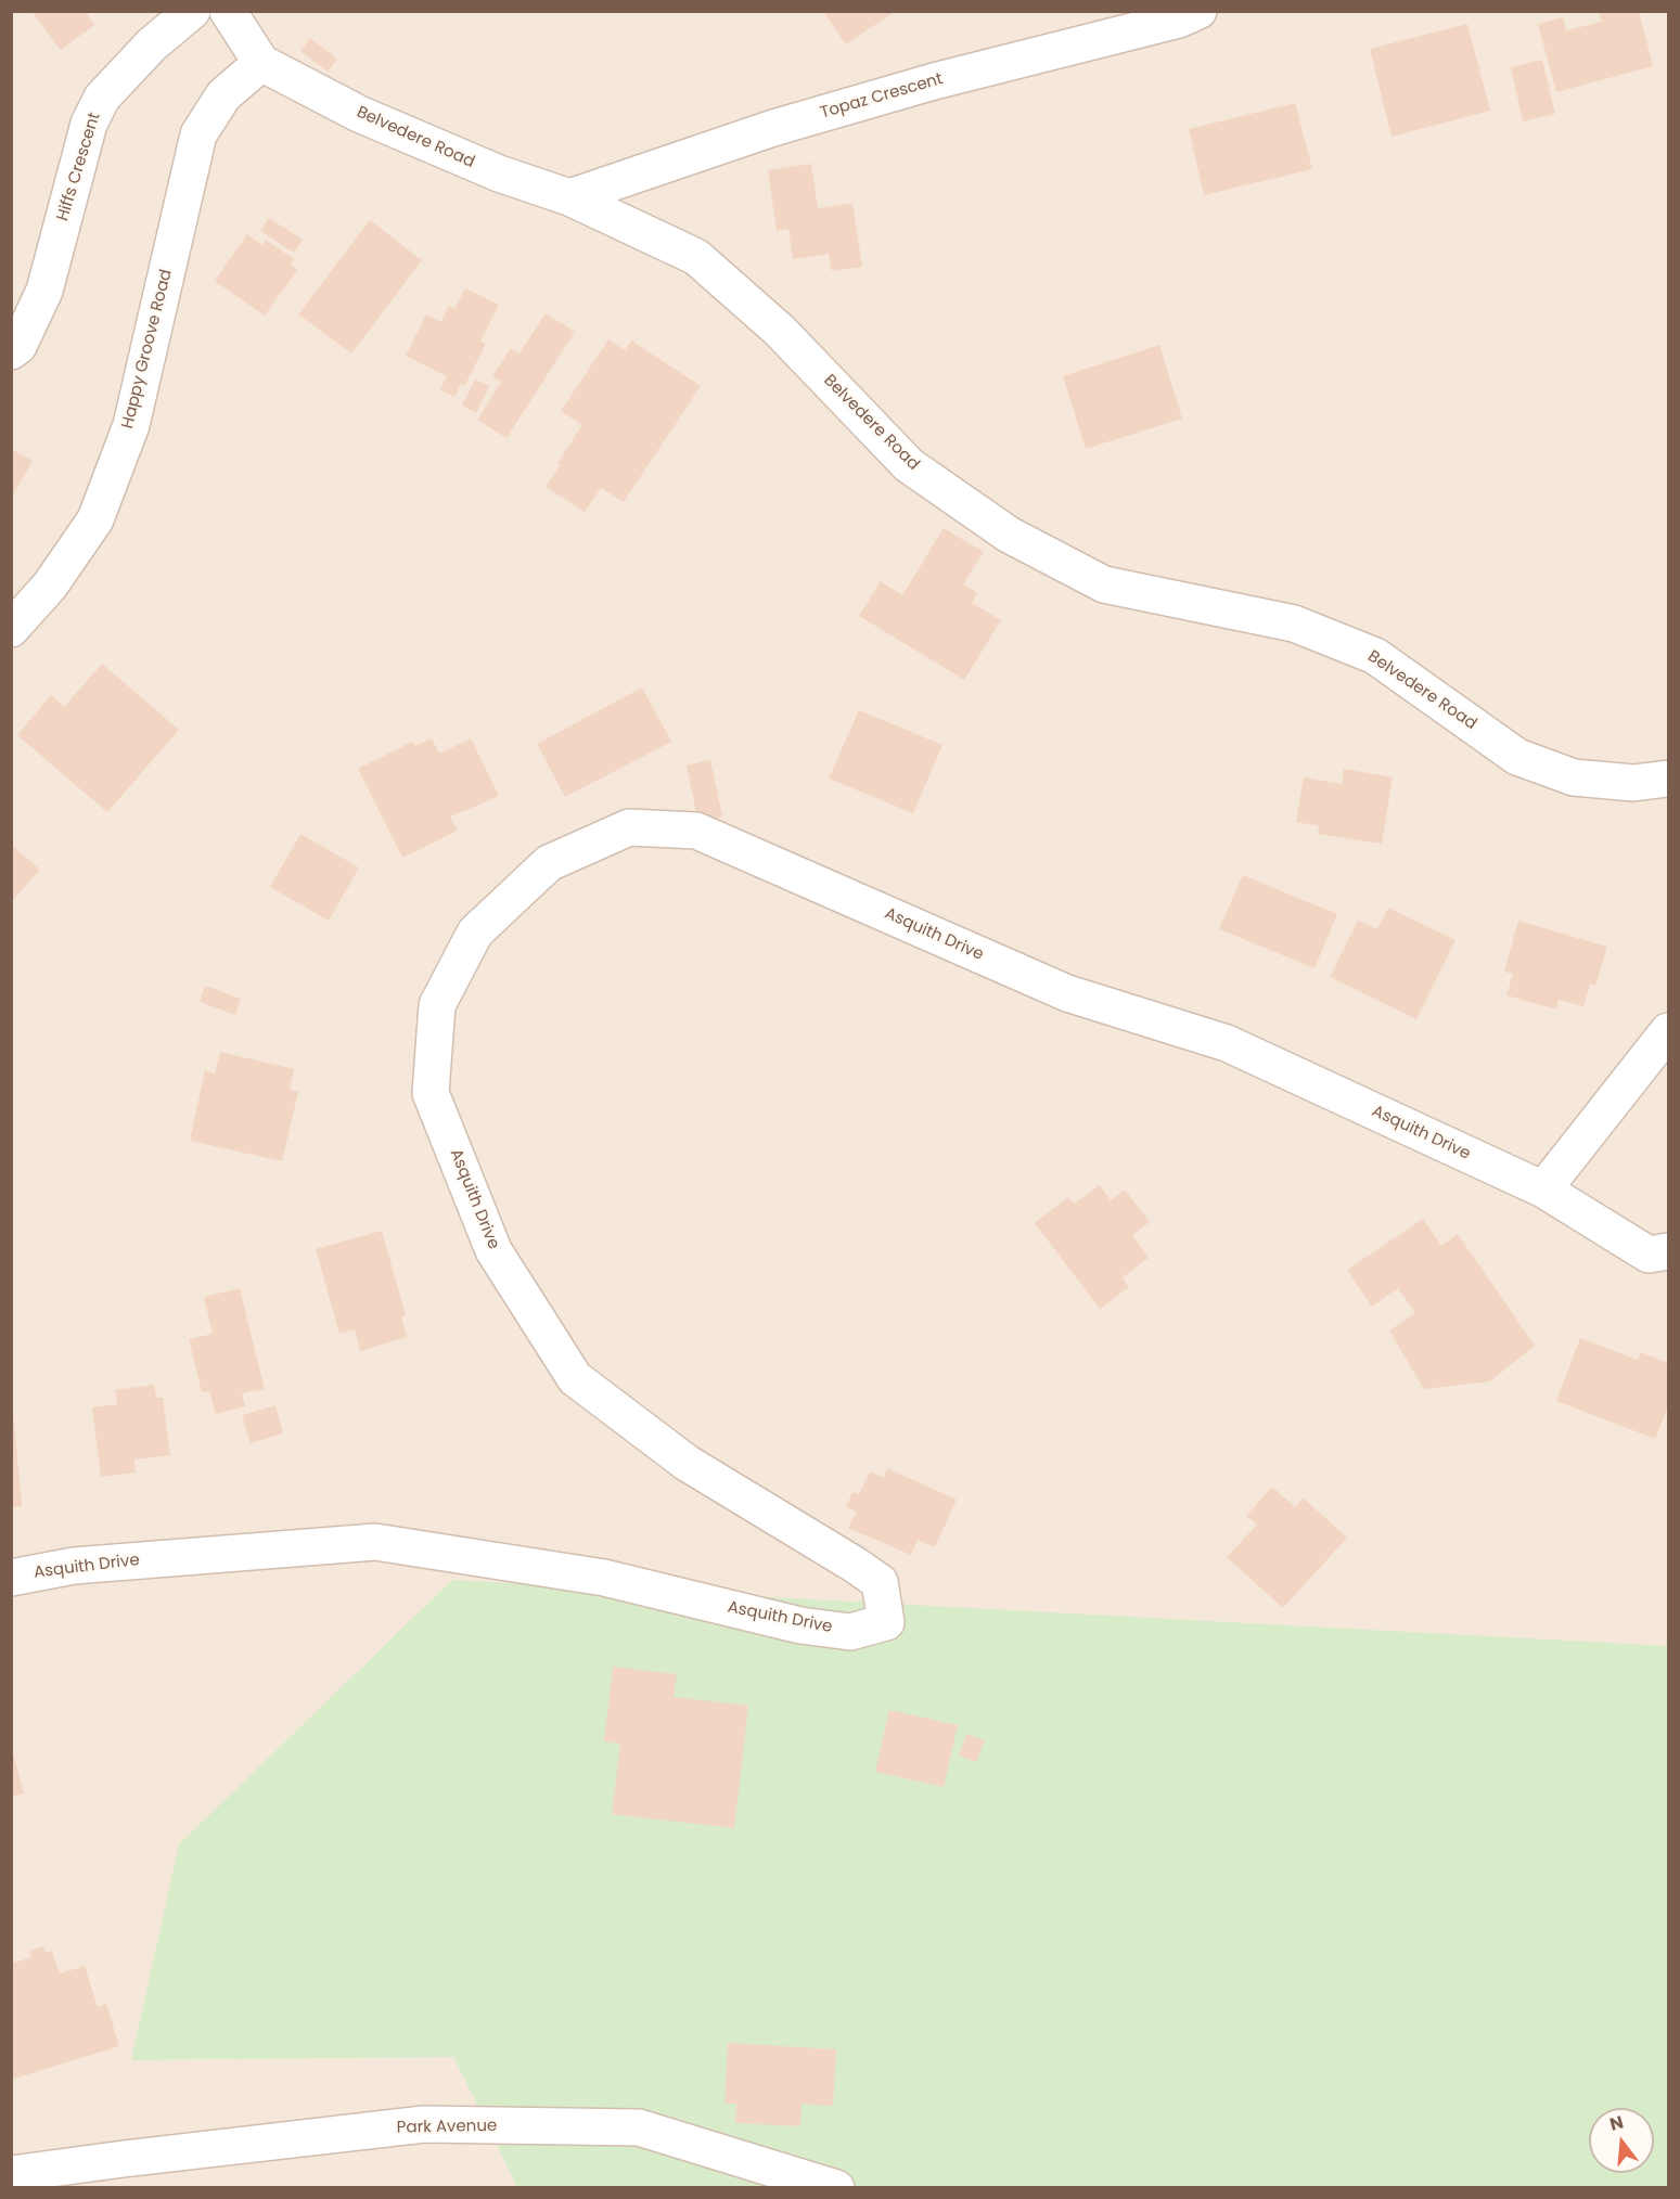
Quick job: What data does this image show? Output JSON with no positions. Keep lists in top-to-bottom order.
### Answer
{
  "streets": {
    "street": [
      "Topaz Crescent",
      "Belvedere Road",
      "Hiffs Crescent",
      "Happy Groove Road",
      "Asquith Drive",
      "Park Avenue"
    ]
  },
  "crossings": [
    ["Topaz Crescent", "Belvedere Road"],
    ["Belvedere Road", "Happy Groove Road"]
  ],
  "north": "top"
}
